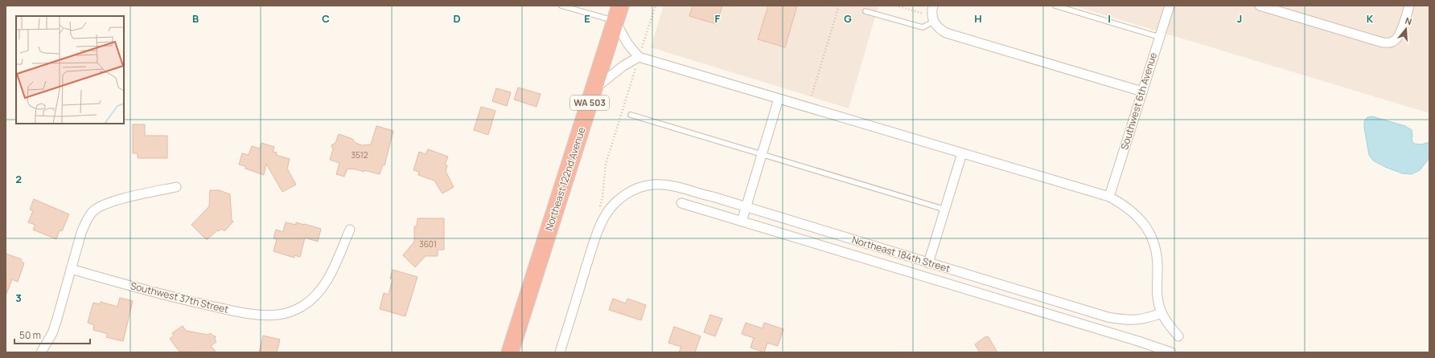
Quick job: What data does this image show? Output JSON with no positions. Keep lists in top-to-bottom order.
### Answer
{
  "streets": {
    "highway": ["WA 503", "Northeast 122nd Avenue"],
    "street": ["Southwest 6th Avenue", "Northeast 184th Street", "Southwest 37th Street"]
  },
  "house_numbers": ["3512", "3601"],
  "scale_bar": "50 m",
  "north": "top",
  "grid": {
    "columns": [
      "B",
      "C",
      "D",
      "E",
      "F",
      "G",
      "H",
      "I",
      "J",
      "K"
    ],
    "rows": ["2", "3"]
  }
}
